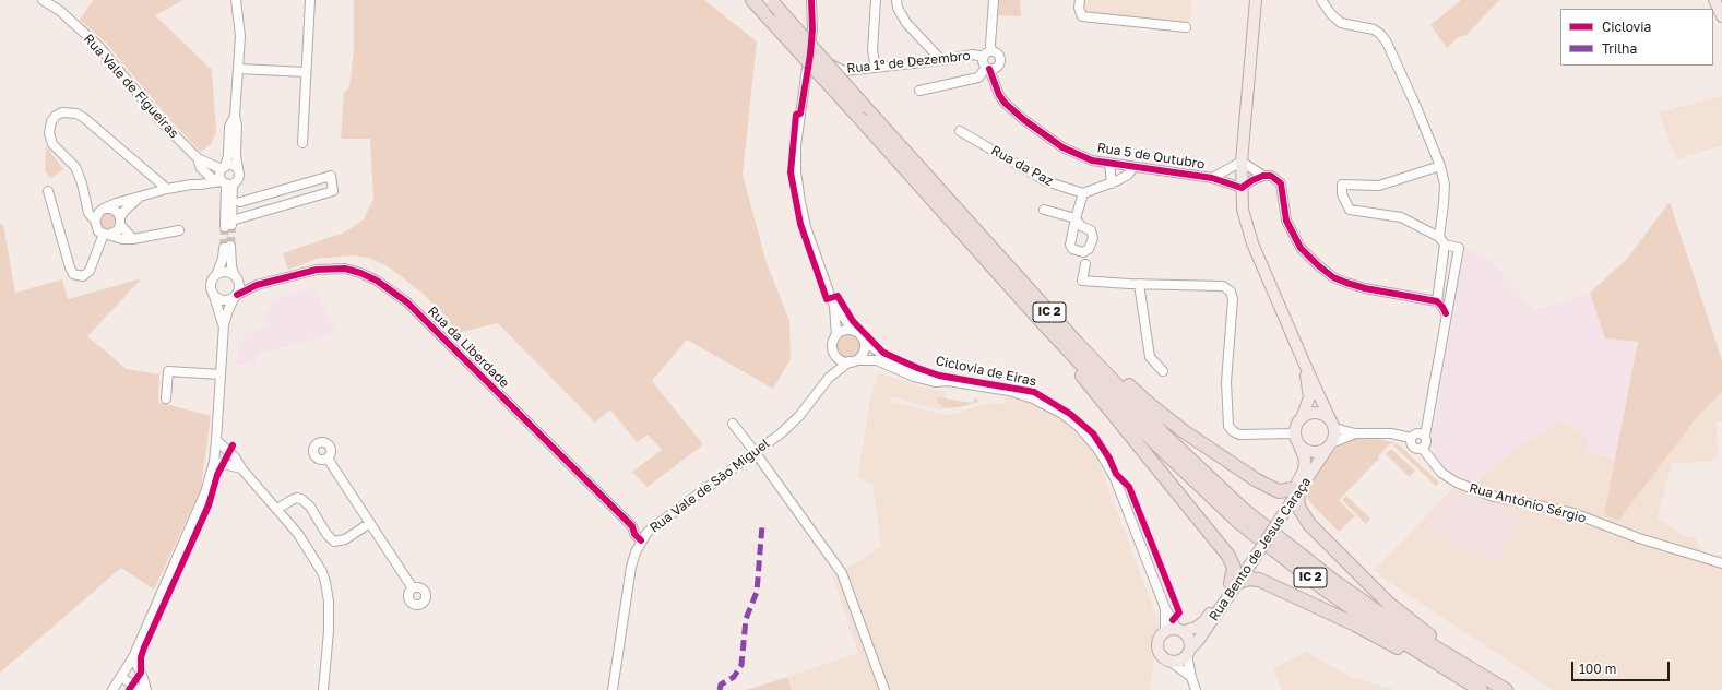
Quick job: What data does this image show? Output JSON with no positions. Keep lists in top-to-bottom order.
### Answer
{
  "streets": {
    "highway": ["IC 2"],
    "main road": ["Rua Bento de Jesus Caraça"],
    "street": [
      "Rua 1º de Dezembro",
      "Rua Vale de Figueiras",
      "Rua 5 de Outubro",
      "Rua da Paz",
      "Rua da Liberdade",
      "Rua Vale de São Miguel",
      "Rua António Sérgio"
    ],
    "cycle path": ["Ciclovia de Eiras"]
  },
  "crossings": [
    ["Rua 1º de Dezembro", "Rua 5 de Outubro"],
    ["Rua da Liberdade", "Rua Vale de São Miguel"]
  ],
  "legend": ["Ciclovia", "Trilha"],
  "scale_bar": "100 m"
}
